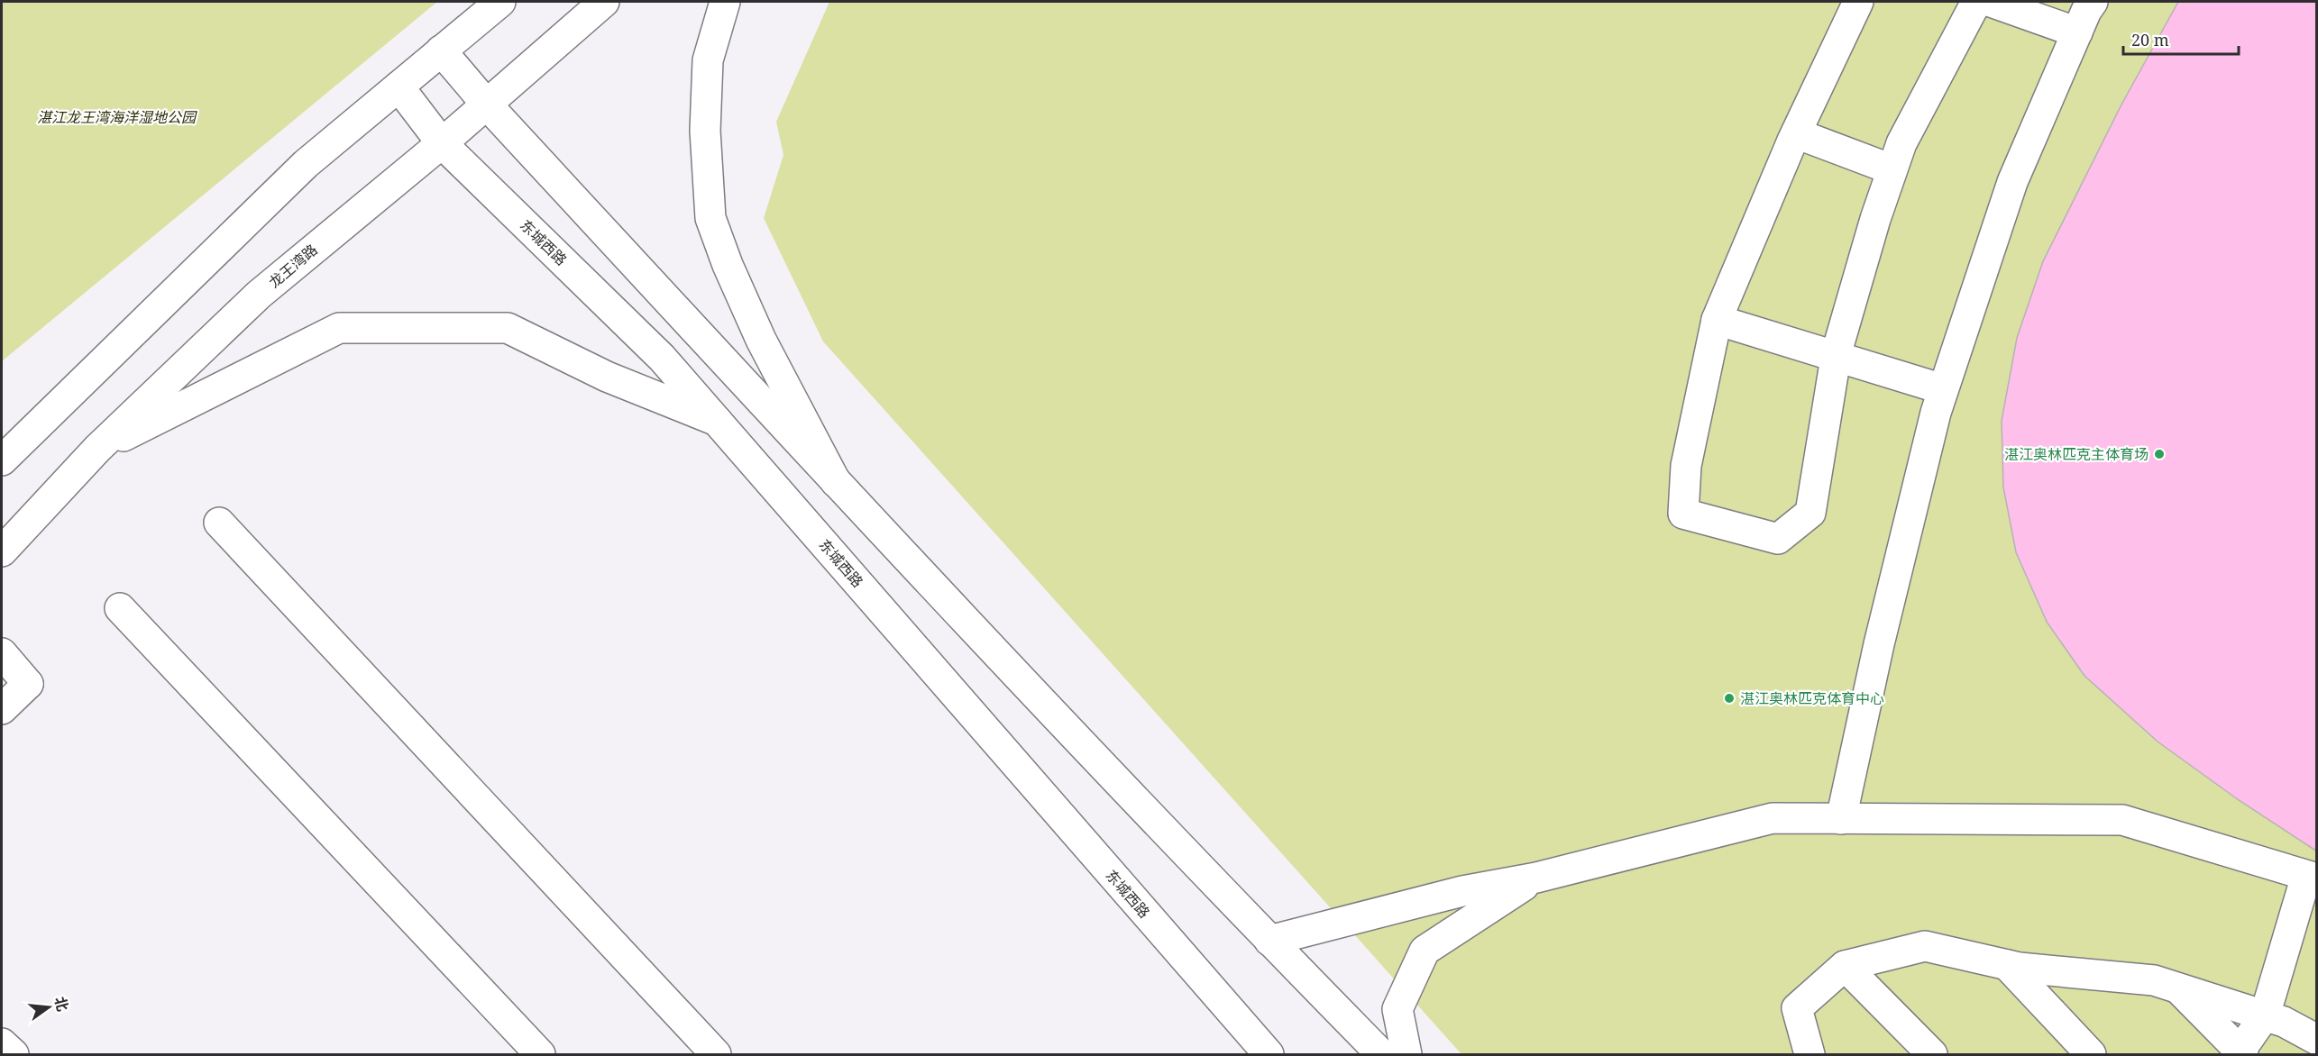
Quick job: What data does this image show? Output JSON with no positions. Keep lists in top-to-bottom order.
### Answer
{
  "streets": {
    "main road": ["东城西路", "龙王湾路"]
  },
  "crossings": [
    ["东城西路", "龙王湾路"]
  ],
  "parks": ["湛江龙王湾海洋湿地公园"],
  "places": ["湛江奥林匹克主体育场", "湛江奥林匹克体育中心"],
  "scale_bar": "20 m",
  "north": "right"
}
